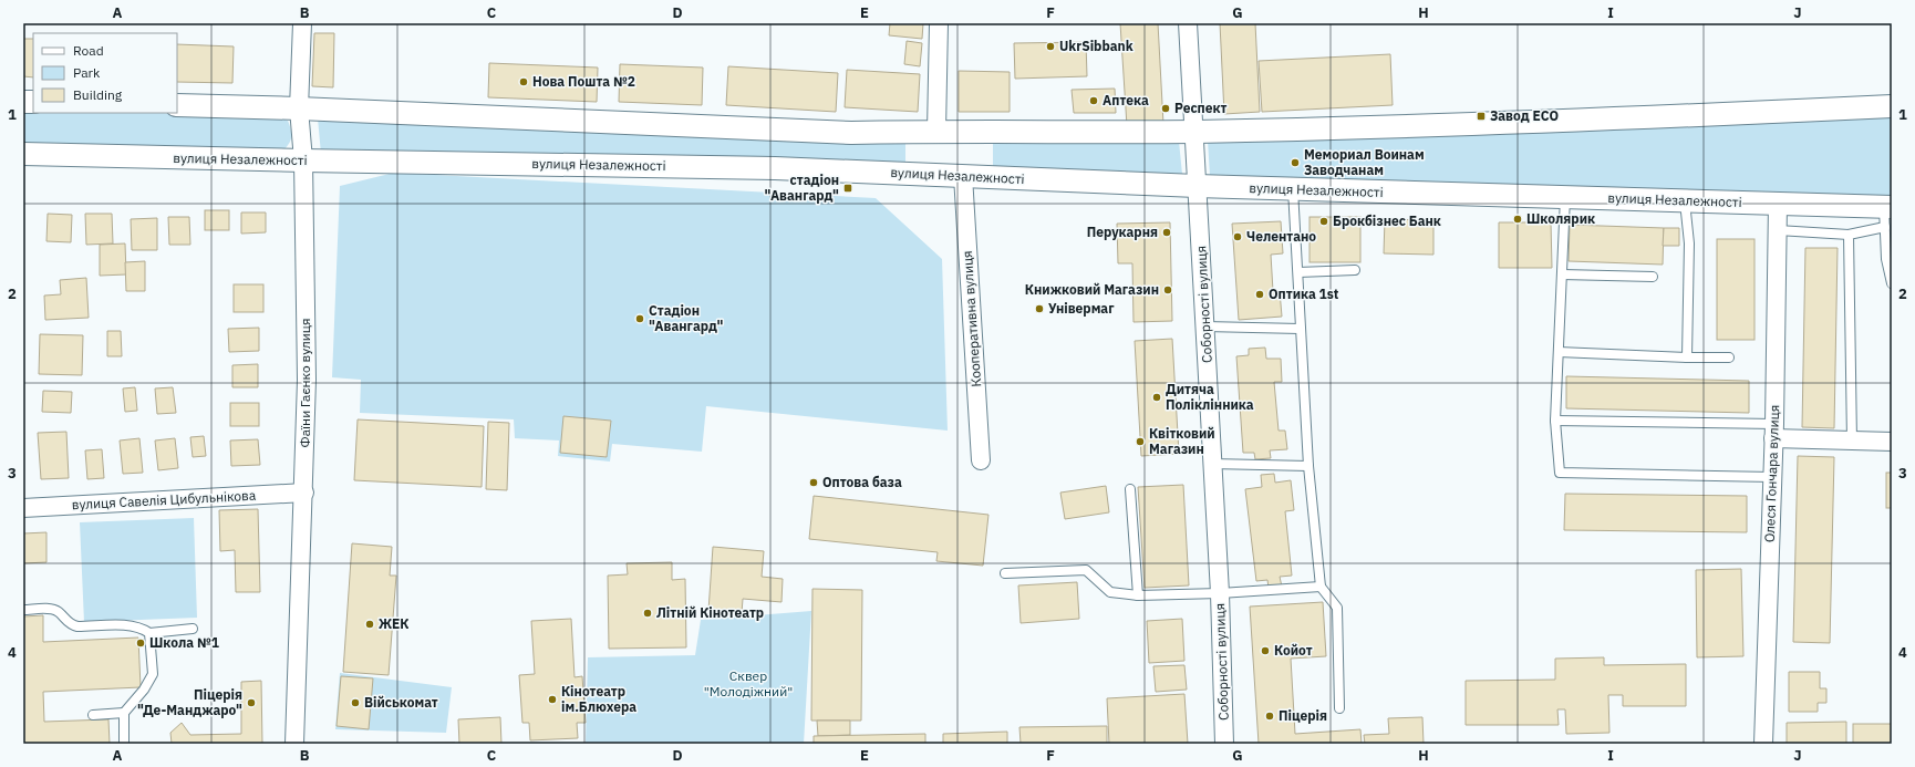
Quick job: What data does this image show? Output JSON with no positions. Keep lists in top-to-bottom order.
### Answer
{
  "streets": {
    "street": [
      "вулиця Незалежності",
      "Соборності вулиця",
      "Кооперативна вулиця",
      "Фаїни Гаєнко вулиця",
      "Олеся Гончара вулиця",
      "вулиця Савелія Цибульнікова"
    ]
  },
  "crossings": [
    ["вулиця Незалежності", "Соборності вулиця"],
    ["вулиця Незалежності", "Кооперативна вулиця"],
    ["вулиця Незалежності", "Фаїни Гаєнко вулиця"],
    ["вулиця Незалежності", "Олеся Гончара вулиця"],
    ["Фаїни Гаєнко вулиця", "вулиця Савелія Цибульнікова"]
  ],
  "parks": ["Сквер \"Молодіжний\""],
  "places": {
    "other": [
      "UkrSibbank",
      "Нова Пошта №2",
      "Аптека",
      "Респект",
      "Мемориал Воинам Заводчанам",
      "Школярик",
      "Брокбізнес Банк",
      "Перукарня",
      "Челентано",
      "Книжковий Магазин",
      "Оптика 1st",
      "Універмаг",
      "Стадіон \"Авангард\"",
      "Дитяча Поліклінника",
      "Квітковий Магазин",
      "Оптова база",
      "Літній Кінотеатр",
      "ЖЕК",
      "Школа №1",
      "Койот",
      "Кінотеатр ім.Блюхера",
      "Піцерія \"Де-Манджаро\"",
      "Військомат",
      "Піцерія"
    ],
    "transit": ["Завод ЕСО", "стадіон \"Авангард\""]
  },
  "legend": ["Road", "Park", "Building"],
  "grid": {
    "columns": [
      "A",
      "B",
      "C",
      "D",
      "E",
      "F",
      "G",
      "H",
      "I",
      "J"
    ],
    "rows": [
      "1",
      "2",
      "3",
      "4"
    ]
  }
}
